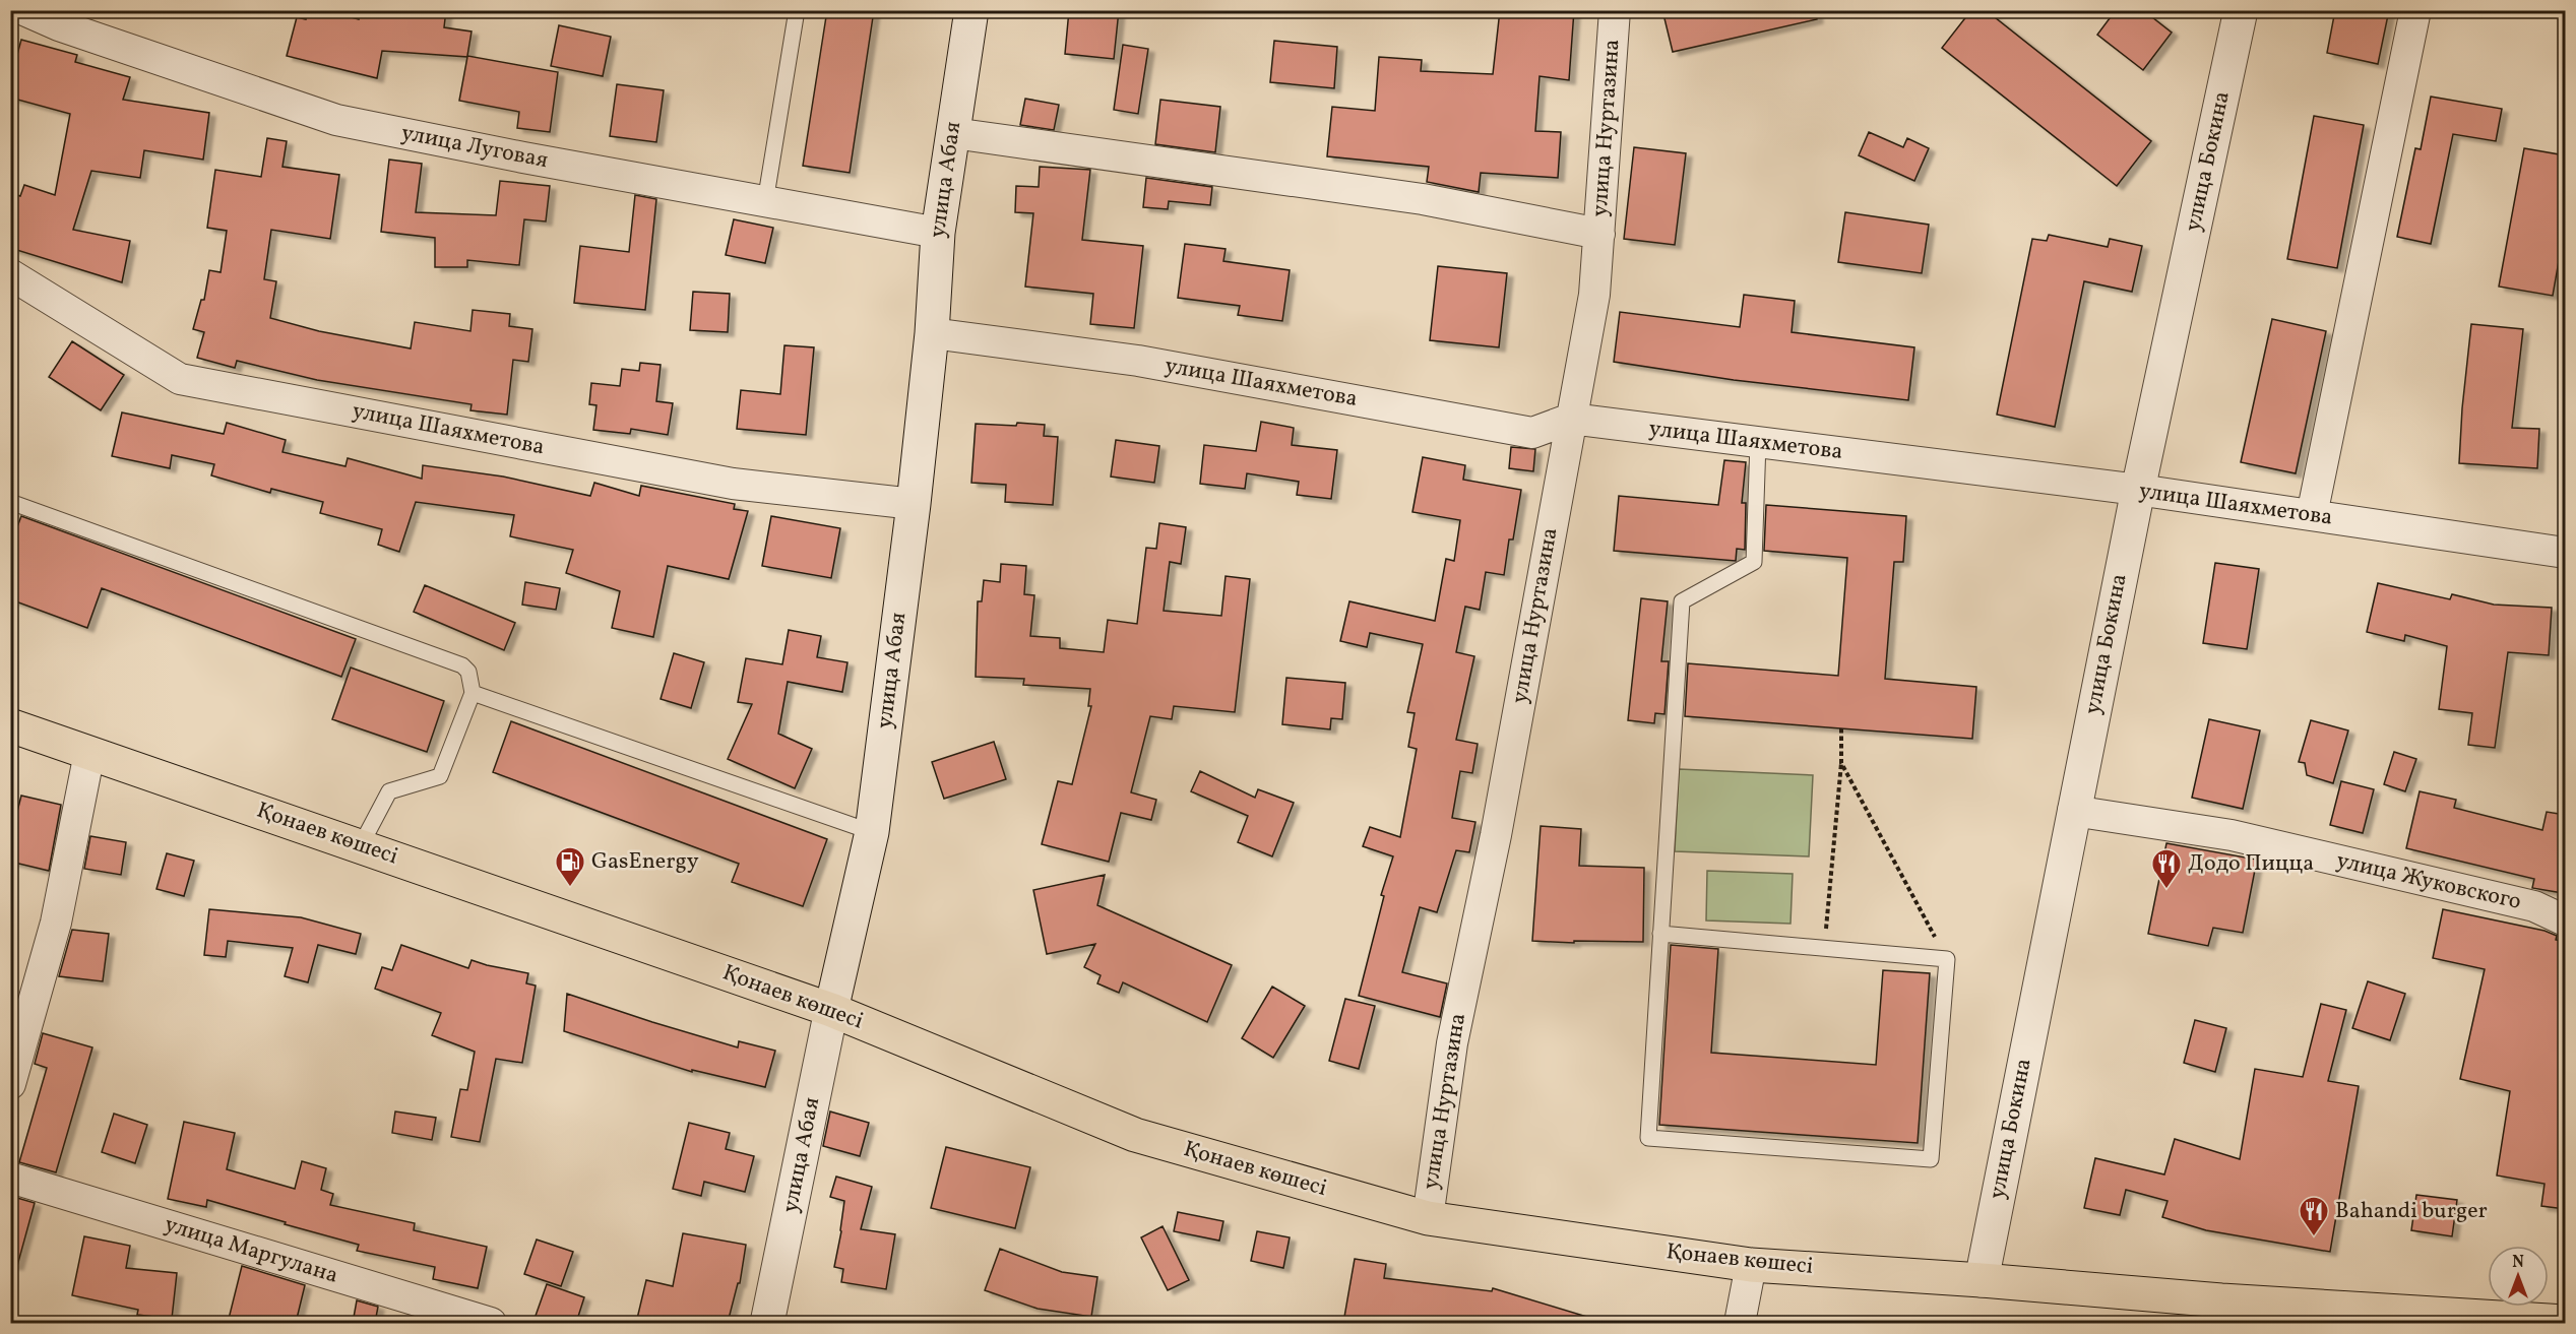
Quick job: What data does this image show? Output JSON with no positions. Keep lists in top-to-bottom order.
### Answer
{
  "streets": {
    "main road": ["Қонаев көшесі"],
    "street": [
      "улица Нуртазина",
      "улица Луговая",
      "улица Бокина",
      "улица Абая",
      "улица Шаяхметова",
      "улица Жуковского",
      "улица Маргулана"
    ]
  },
  "crossings": [
    ["улица Нуртазина", "улица Шаяхметова"],
    ["улица Нуртазина", "Қонаев көшесі"],
    ["улица Луговая", "улица Абая"],
    ["улица Бокина", "улица Шаяхметова"],
    ["улица Бокина", "Қонаев көшесі"],
    ["улица Бокина", "улица Жуковского"],
    ["улица Абая", "улица Шаяхметова"],
    ["улица Абая", "Қонаев көшесі"]
  ],
  "places": {
    "fuel station": ["GasEnergy"],
    "restaurant": ["Додо Пицца", "Bahandi burger"]
  },
  "north": "top"
}
